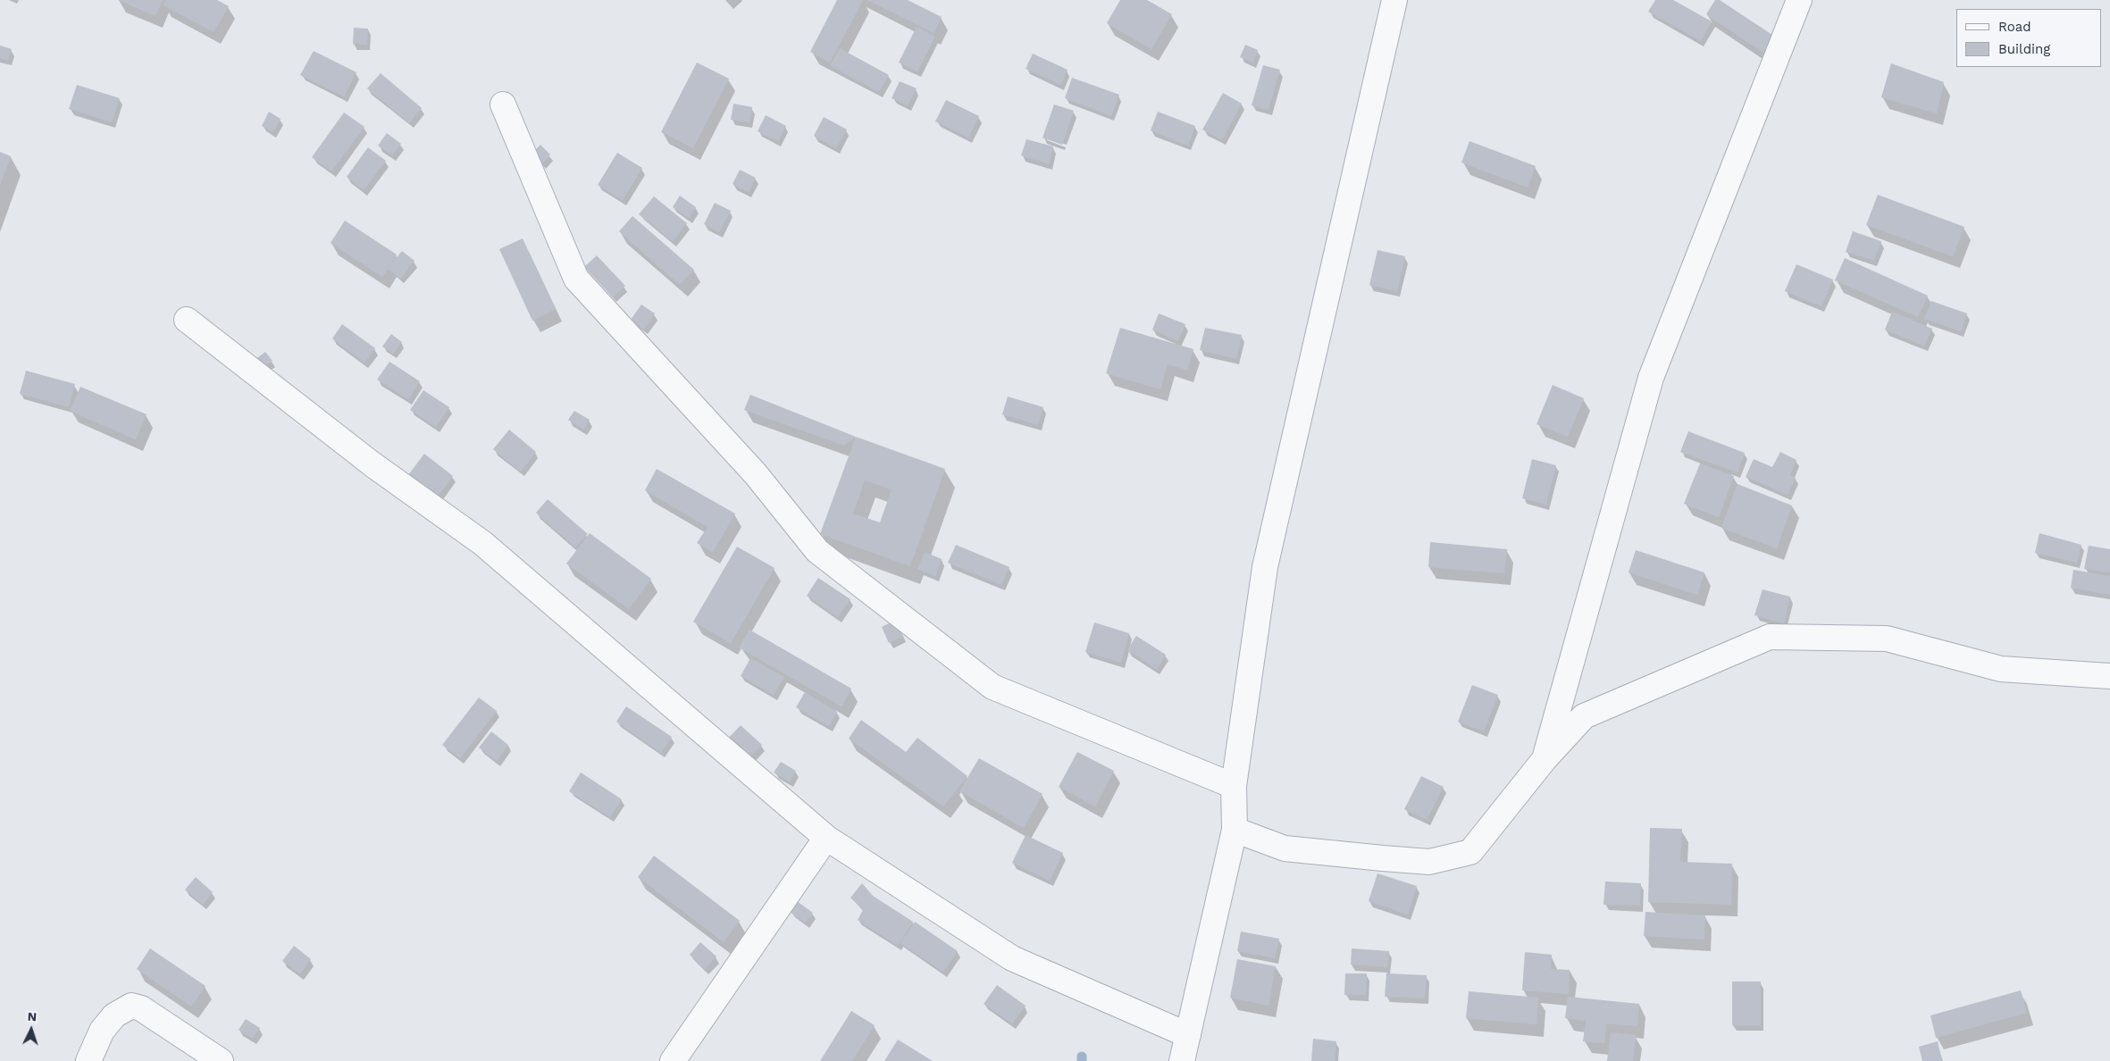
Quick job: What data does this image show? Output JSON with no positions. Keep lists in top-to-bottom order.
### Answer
{
  "legend": ["Road", "Building"],
  "north": "top"
}
